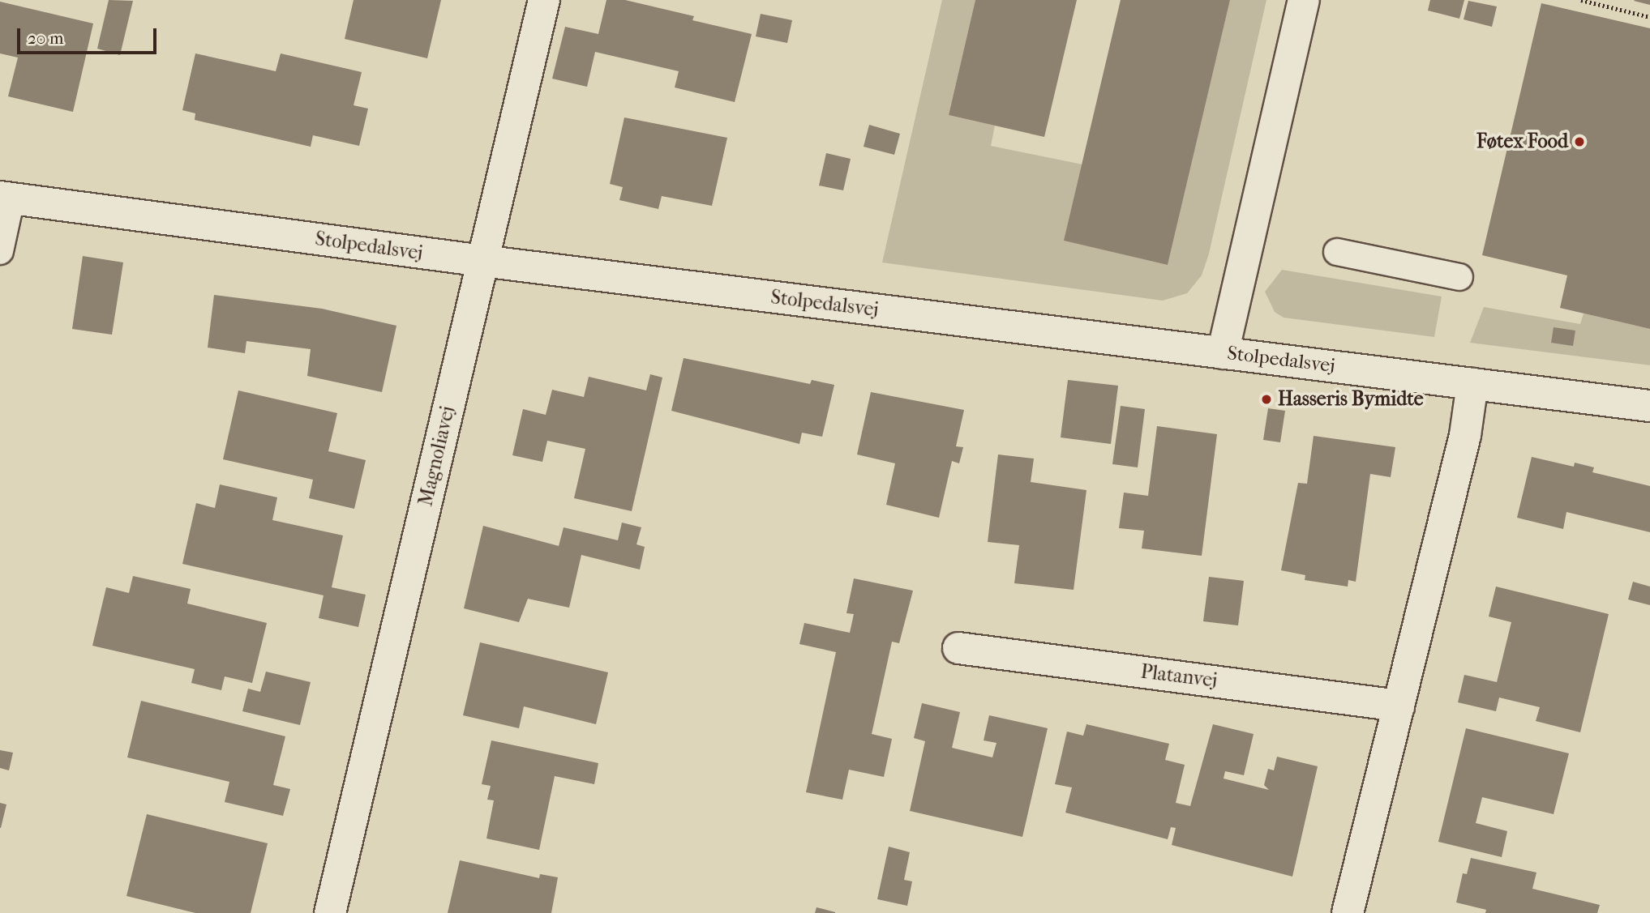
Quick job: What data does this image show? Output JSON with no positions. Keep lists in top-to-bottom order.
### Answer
{
  "streets": {
    "street": ["Stolpedalsvej", "Magnoliavej", "Platanvej"]
  },
  "crossings": [
    ["Stolpedalsvej", "Magnoliavej"]
  ],
  "places": ["Føtex Food", "Hasseris Bymidte"],
  "scale_bar": "20 m"
}
